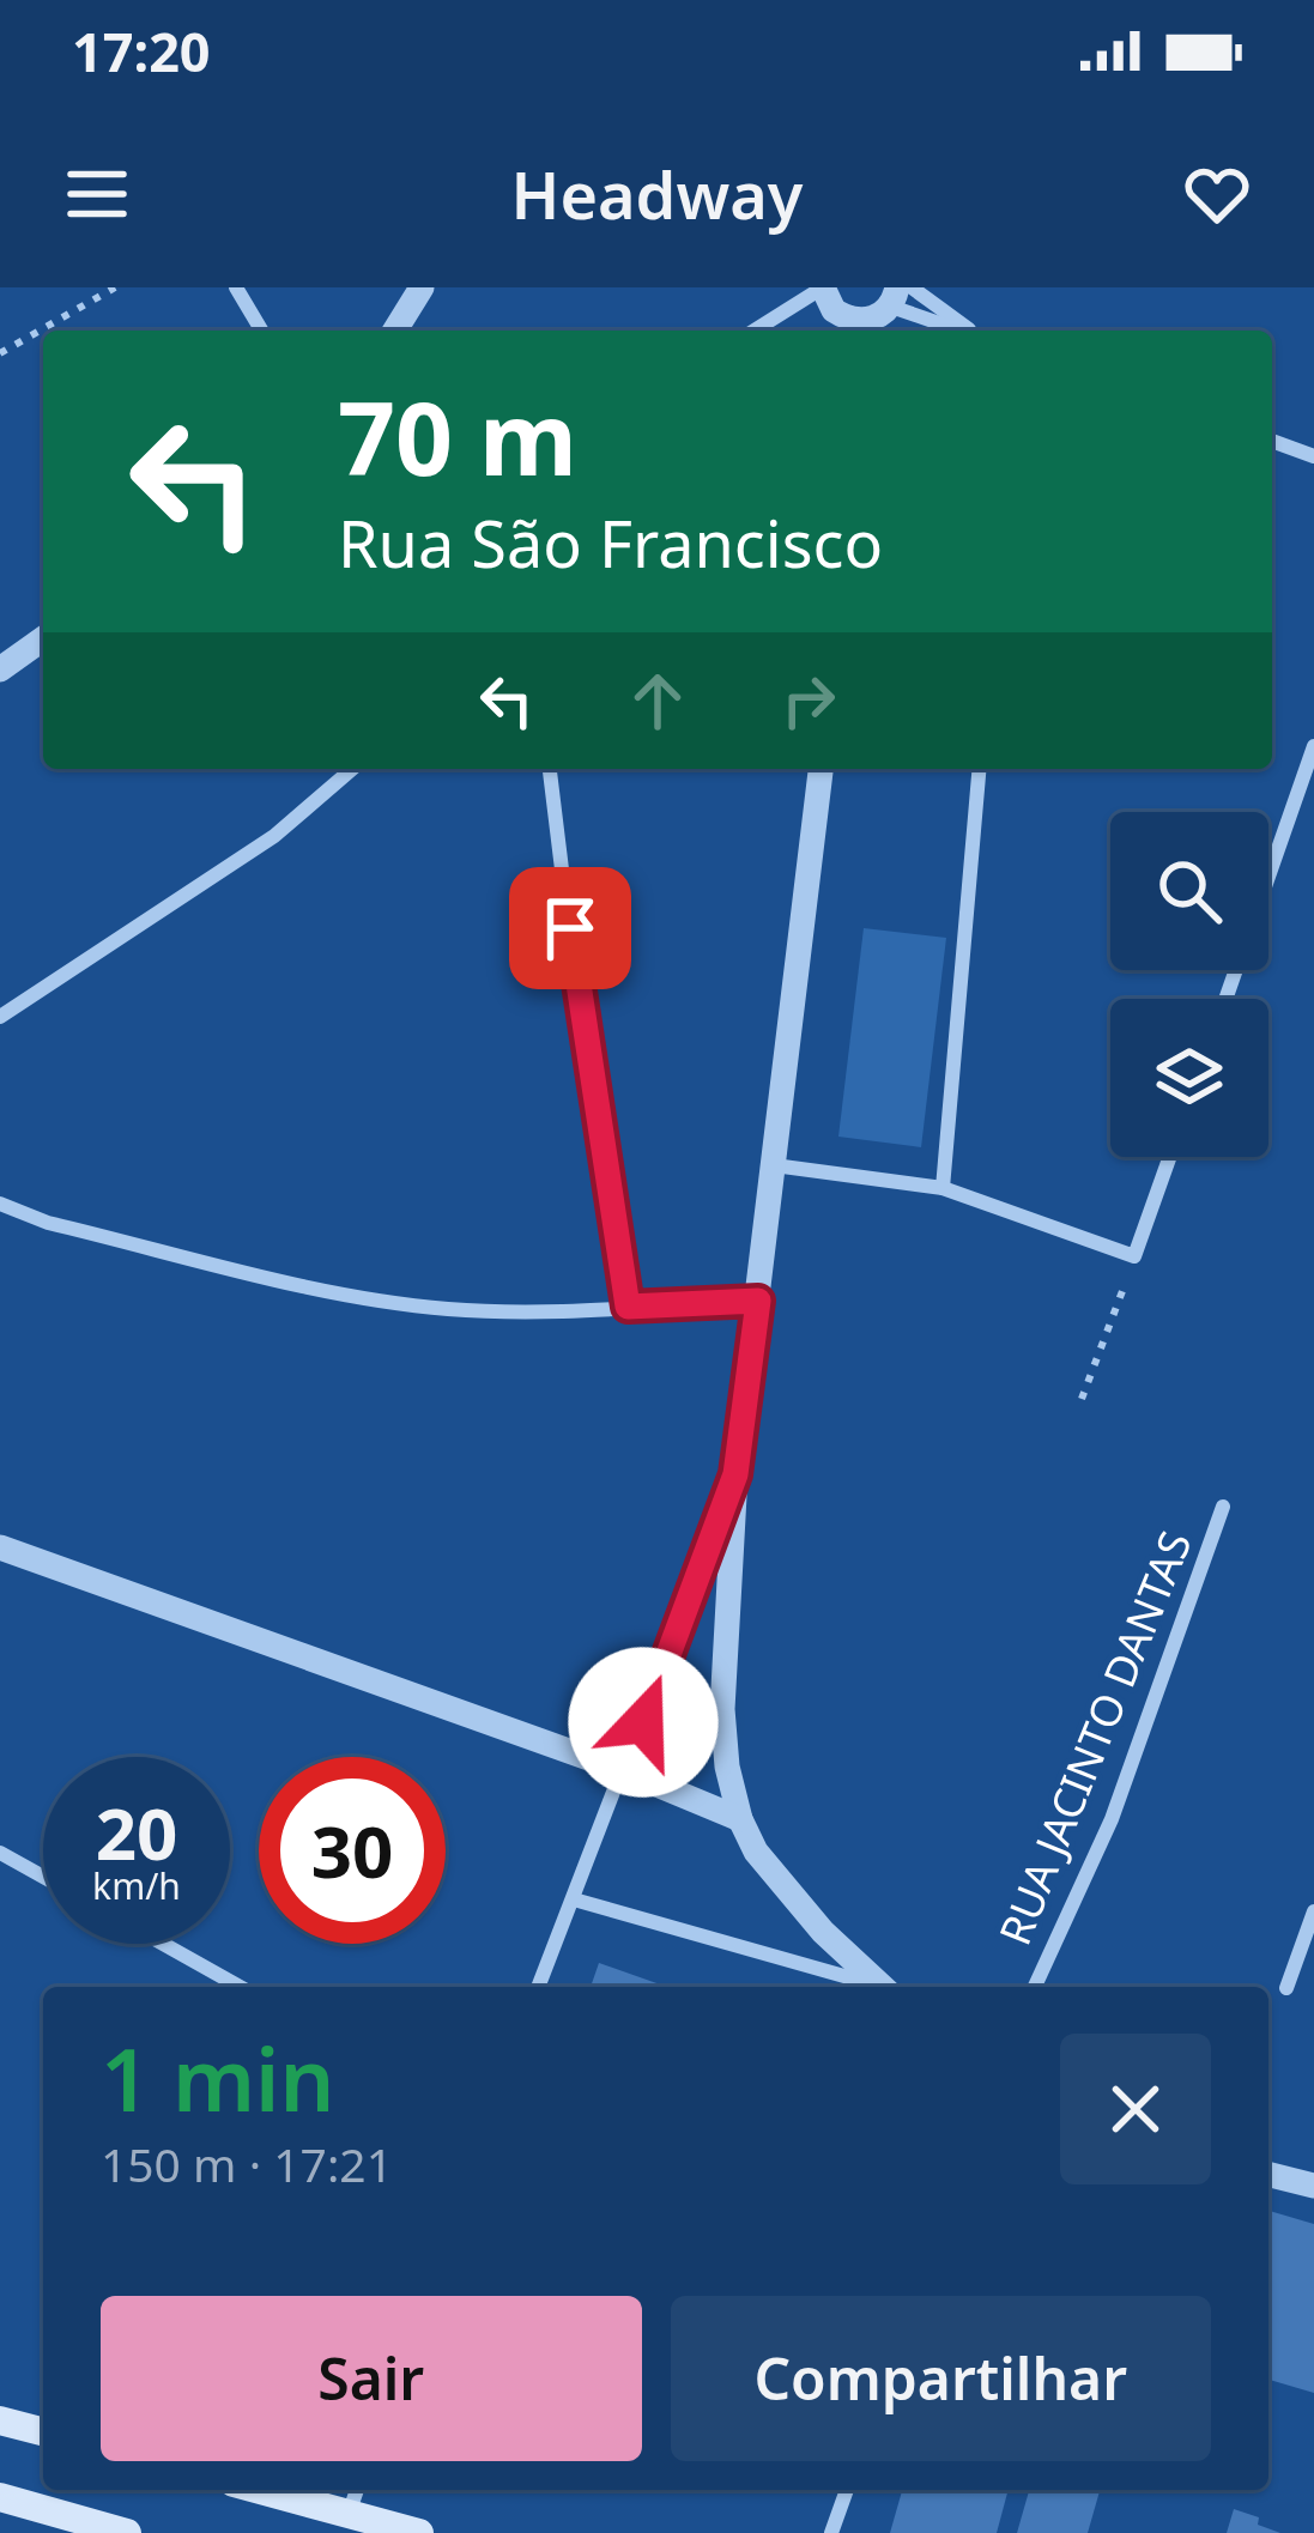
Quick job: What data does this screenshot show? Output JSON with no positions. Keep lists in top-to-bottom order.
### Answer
{
  "streets": {
    "street": ["RUA JACINTO DANTAS"]
  },
  "page": {
    "status": "17:20",
    "header": "Headway",
    "turn": ["70 m", "Rua São Francisco"],
    "speed": "20 km/h",
    "limit": "30",
    "heading": ["1 min", "150 m · 17:21"],
    "buttons": ["Sair", "Compartilhar"]
  }
}
